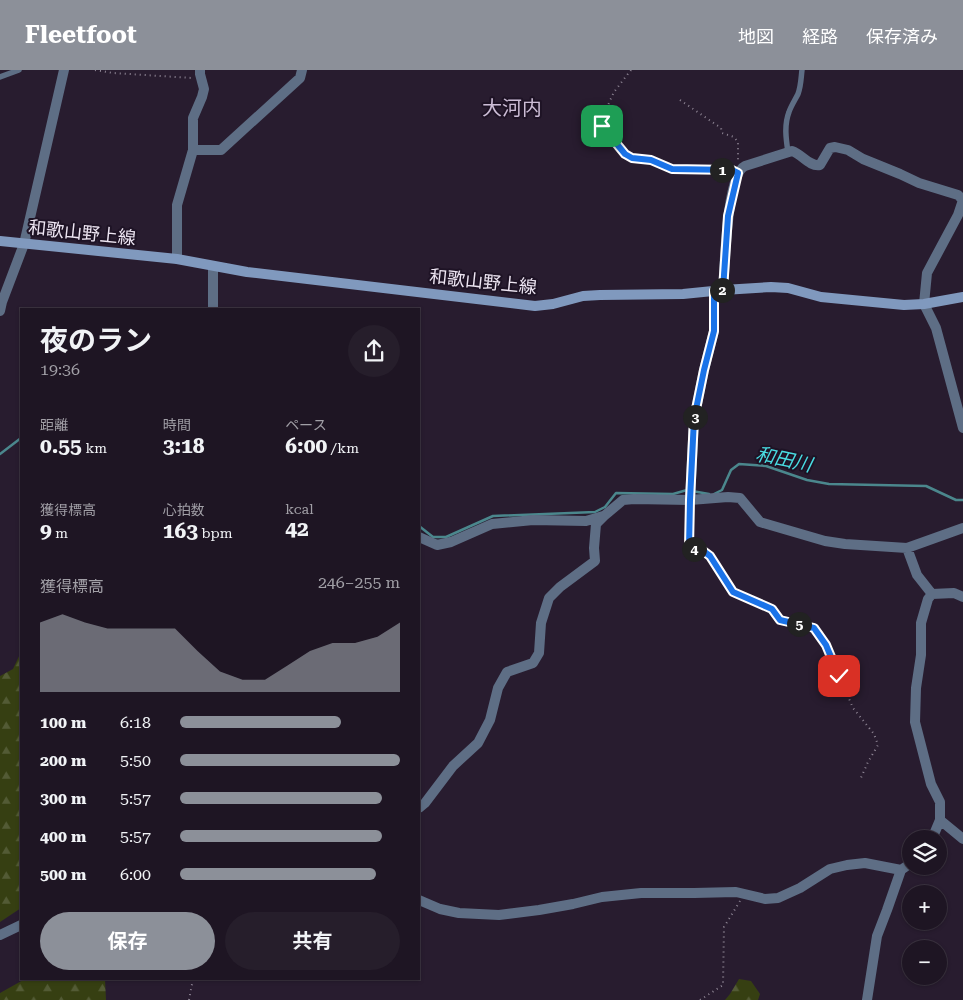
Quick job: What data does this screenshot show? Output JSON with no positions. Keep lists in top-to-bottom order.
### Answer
{
  "streets": {
    "main road": ["和歌山野上線"]
  },
  "districts": ["大河内"],
  "water": ["和田川"],
  "page": {
    "header": "Fleetfoot",
    "nav": ["地図", "経路", "保存済み"],
    "pins": [
      "1",
      "2",
      "3",
      "4",
      "5"
    ],
    "heading": ["夜のラン", "19:36"],
    "stats": [
      ["距離", "0.55 km"],
      ["時間", "3:18"],
      ["ペース", "6:00 /km"],
      ["獲得標高", "9 m"],
      ["心拍数", "163 bpm"],
      ["kcal", "42"]
    ],
    "chart": ["獲得標高", "246–255 m"],
    "list": [
      {
        "name": "100 m",
        "note": "6:18"
      },
      {
        "name": "200 m",
        "note": "5:50"
      },
      {
        "name": "300 m",
        "note": "5:57"
      },
      {
        "name": "400 m",
        "note": "5:57"
      },
      {
        "name": "500 m",
        "note": "6:00"
      }
    ],
    "map_buttons": ["+", "−"],
    "buttons": ["保存", "共有"]
  }
}
